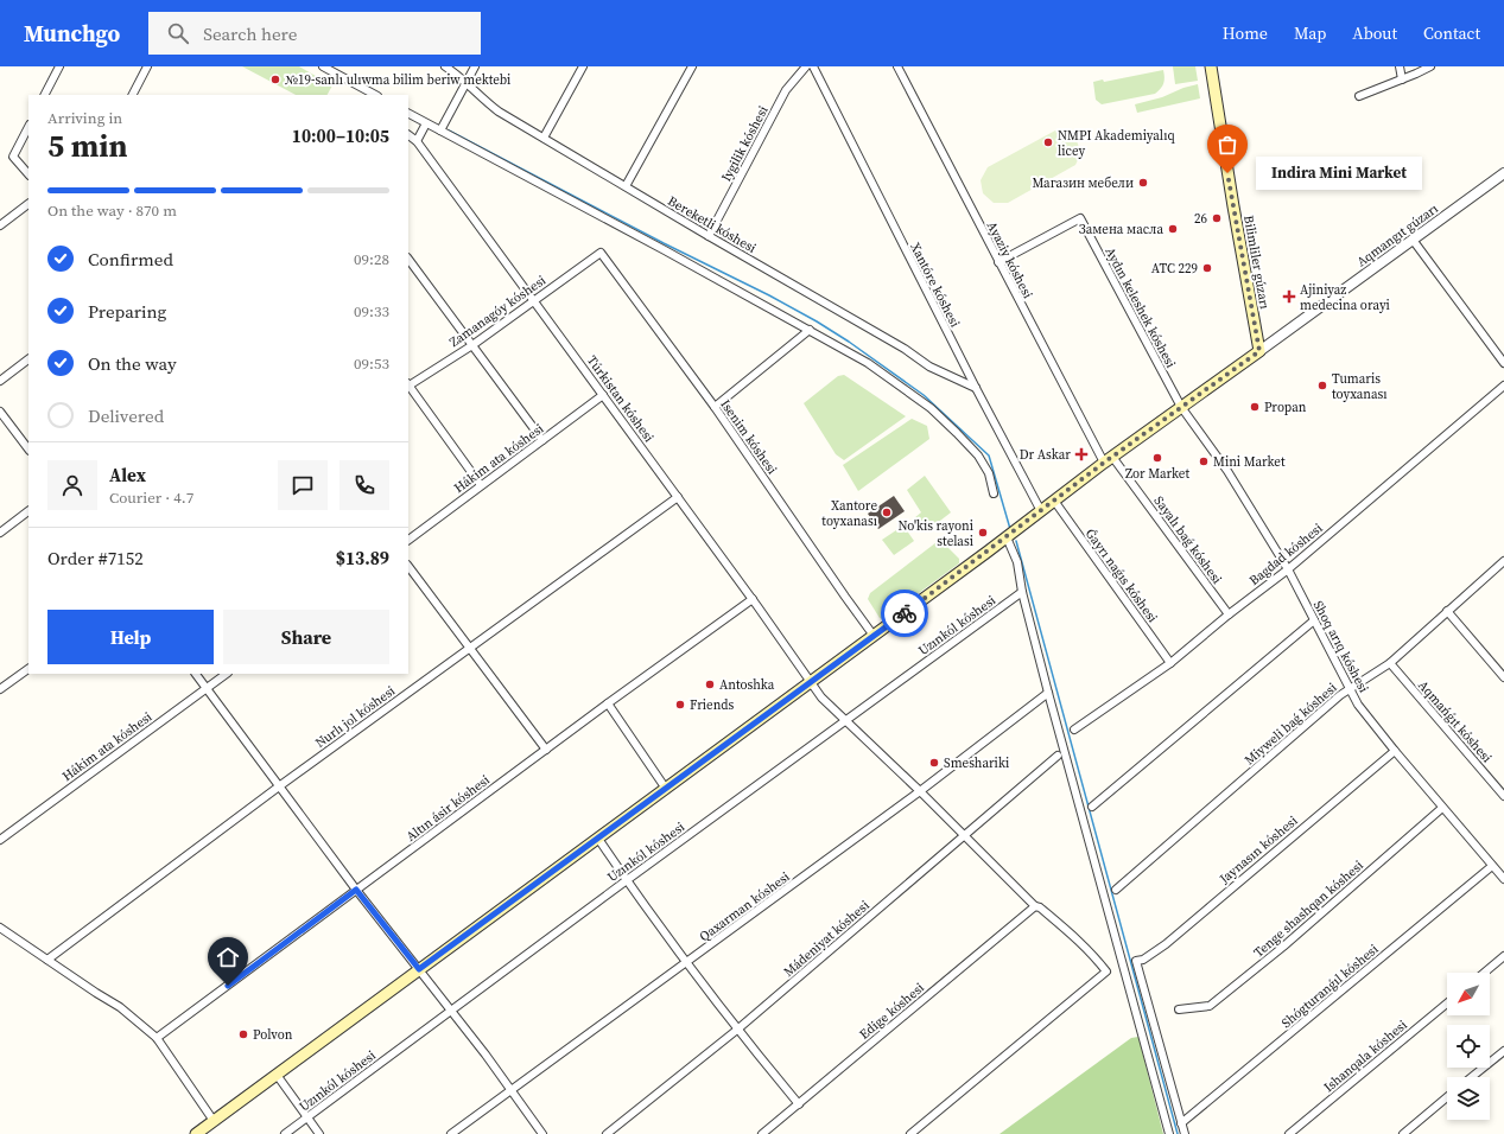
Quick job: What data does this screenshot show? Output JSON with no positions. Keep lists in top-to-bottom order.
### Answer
{
  "streets": {
    "main road": ["Bilimliler gúzarı"],
    "street": [
      "Iygilik kóshesi",
      "Bereketli kóshesi",
      "Aqmangıt gúzarı",
      "Ayaziy kóshesi",
      "Xantóre kóshesi",
      "Aydın keleshek kóshesi",
      "Zamanagóy kóshesi",
      "Túrkistan kóshesi",
      "Isenim kóshesi",
      "Hákim ata kóshesi",
      "Sayalı baǵ kóshesi",
      "Bagdad kóshesi",
      "Ǵayrı naǵıs kóshesi",
      "Uzınkól kóshesi",
      "Shoq arıq kóshesi",
      "Nurlı jol kóshesi",
      "Aqmańǵıt kóshesi",
      "Miyweli baǵ kóshesi",
      "Altın ásir kóshesi",
      "Jaynasın kóshesi",
      "Qaxarman kóshesi",
      "Tenge shashqan kóshesi",
      "Mádeniyat kóshesi",
      "Shógturanǵıl kóshesi",
      "Edige kóshesi",
      "Ishanqala kóshesi"
    ]
  },
  "crossings": [
    ["Iygilik kóshesi", "Bereketli kóshesi"],
    ["Bereketli kóshesi", "Xantóre kóshesi"],
    ["Aqmangıt gúzarı", "Bilimliler gúzarı"],
    ["Ayaziy kóshesi", "Aydın keleshek kóshesi"],
    ["Ayaziy kóshesi", "Sayalı baǵ kóshesi"],
    ["Aydın keleshek kóshesi", "Shoq arıq kóshesi"],
    ["Zamanagóy kóshesi", "Túrkistan kóshesi"],
    ["Zamanagóy kóshesi", "Isenim kóshesi"],
    ["Túrkistan kóshesi", "Hákim ata kóshesi"],
    ["Túrkistan kóshesi", "Uzınkól kóshesi"],
    ["Túrkistan kóshesi", "Nurlı jol kóshesi"],
    ["Túrkistan kóshesi", "Altın ásir kóshesi"],
    ["Túrkistan kóshesi", "Qaxarman kóshesi"],
    ["Túrkistan kóshesi", "Mádeniyat kóshesi"],
    ["Túrkistan kóshesi", "Edige kóshesi"],
    ["Sayalı baǵ kóshesi", "Bagdad kóshesi"],
    ["Bagdad kóshesi", "Ǵayrı naǵıs kóshesi"],
    ["Bagdad kóshesi", "Shoq arıq kóshesi"],
    ["Shoq arıq kóshesi", "Miyweli baǵ kóshesi"],
    ["Shoq arıq kóshesi", "Jaynasın kóshesi"],
    ["Shoq arıq kóshesi", "Tenge shashqan kóshesi"],
    ["Shoq arıq kóshesi", "Shógturanǵıl kóshesi"],
    ["Aqmańǵıt kóshesi", "Miyweli baǵ kóshesi"],
    ["Jaynasın kóshesi", "Shógturanǵıl kóshesi"]
  ],
  "places": {
    "other": [
      "№19-sanlı ulıwma bilim beriw mektebi",
      "NMPI Akademiyalıq licey",
      "Indira Mini Market",
      "Магазин мебели",
      "26",
      "Замена масла",
      "АТС 229",
      "Tumaris toyxanası",
      "Propan",
      "Zor Market",
      "Mini Market",
      "Xantore toyxanası",
      "No'kis rayoni stelasi",
      "Antoshka",
      "Friends",
      "Smeshariki",
      "Polvon"
    ],
    "health": ["Ajiniyaz medecina orayi", "Dr Askar"]
  },
  "north": "bottom left",
  "page": {
    "header": "Munchgo",
    "search": "Search here",
    "nav": [
      "Home",
      "Map",
      "About",
      "Contact"
    ],
    "heading": ["5 min", "Arriving in", "10:00–10:05"],
    "panel": [
      "Alex",
      "Courier · 4.7",
      "Order #7152",
      "$13.89"
    ],
    "bubble": "Indira Mini Market",
    "bar": "On the way · 870 m",
    "list": [
      ["Confirmed", "09:28"],
      ["Preparing", "09:33"],
      ["On the way", "09:53"],
      "Delivered"
    ],
    "buttons": ["Help", "Share"]
  }
}
